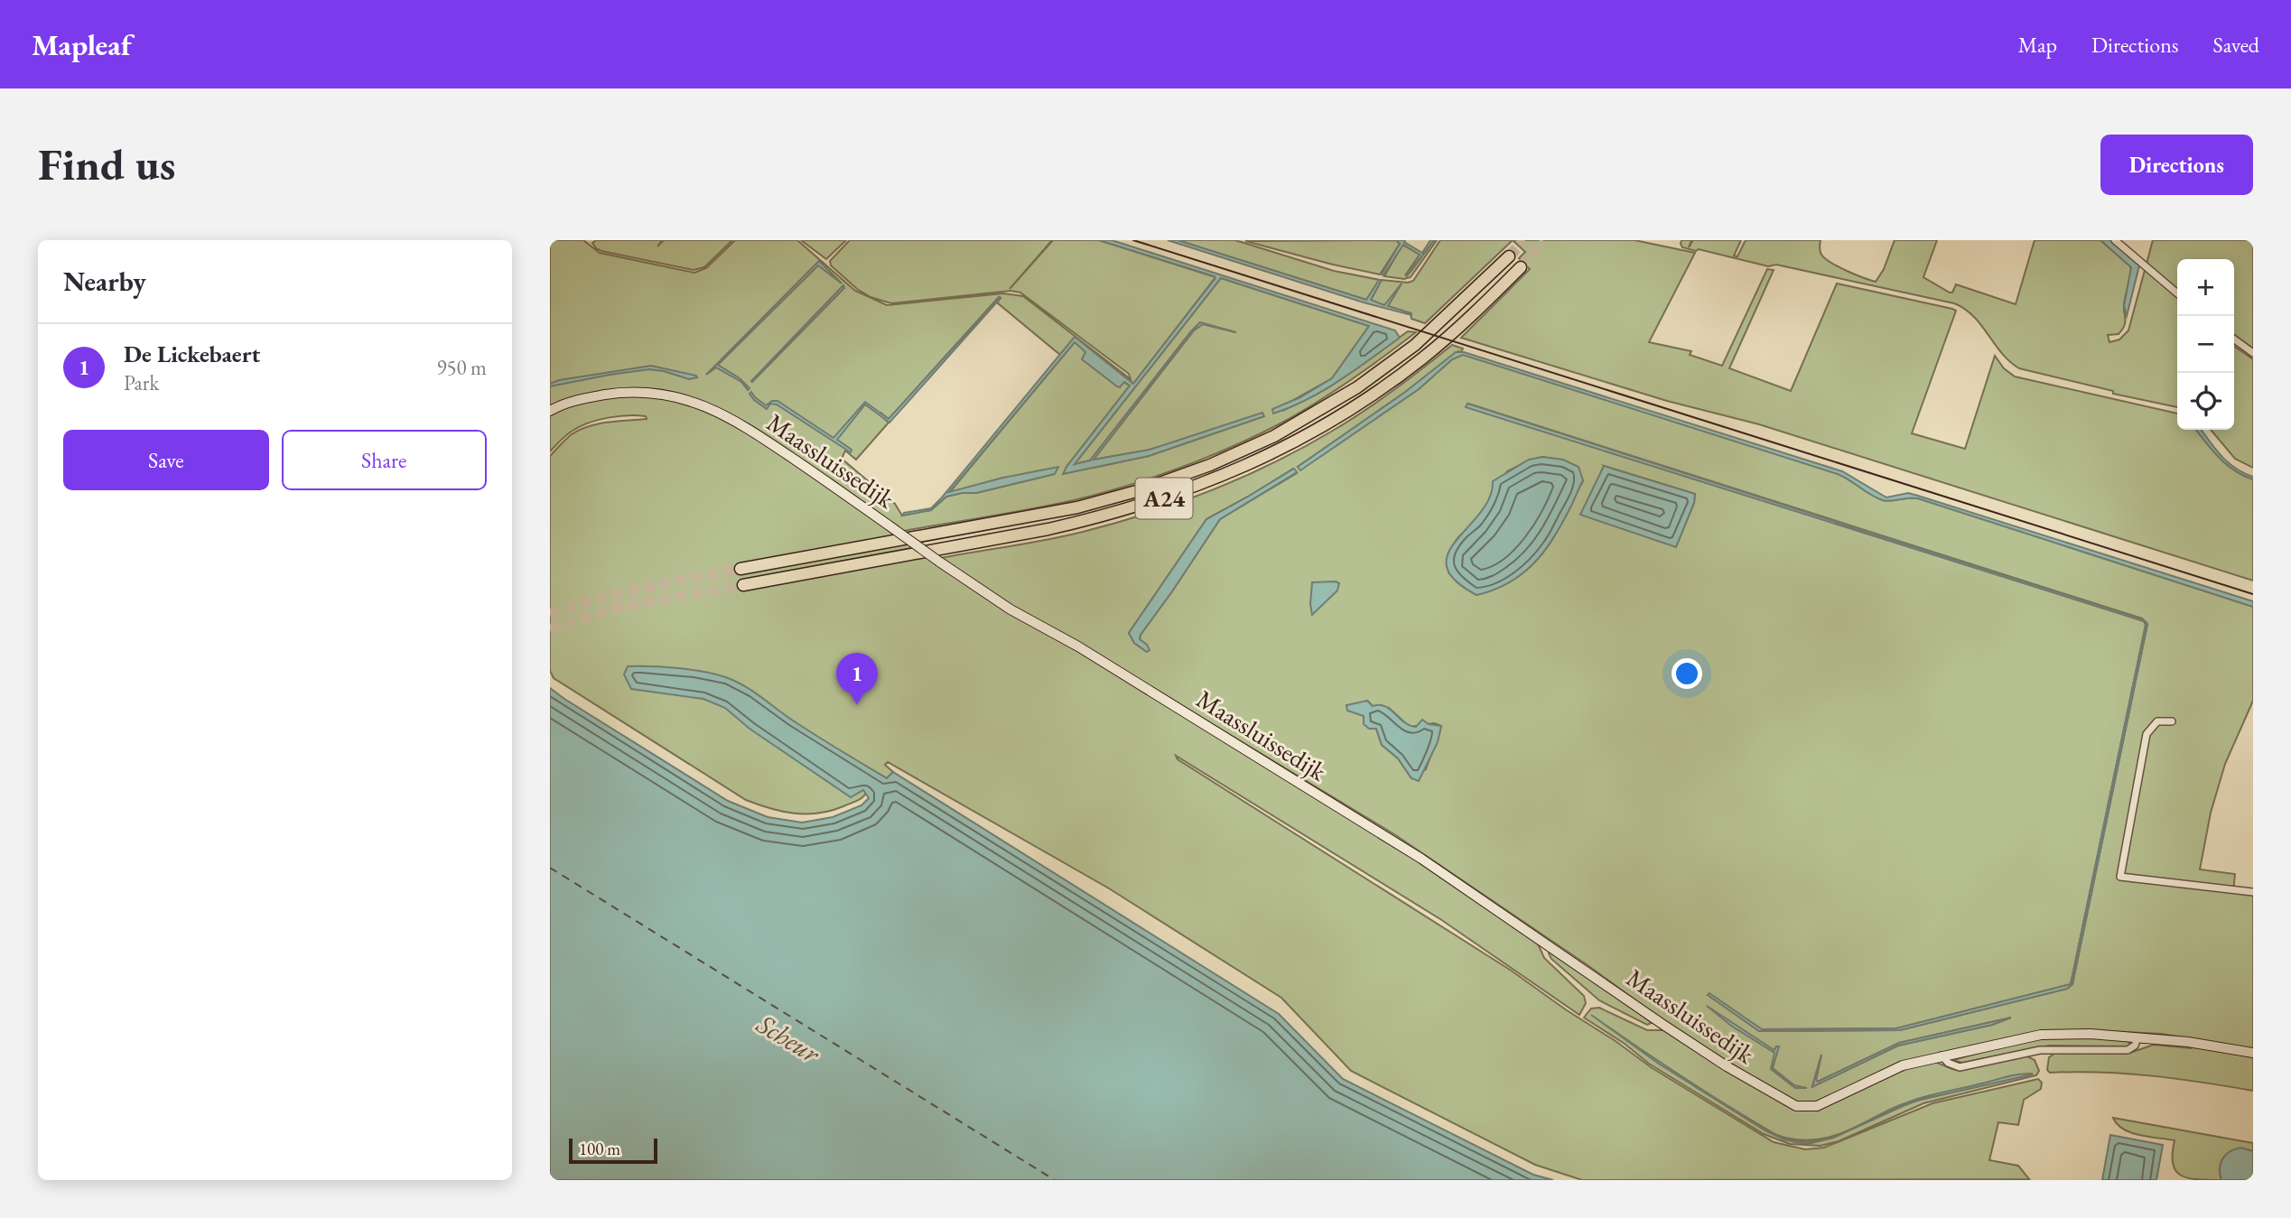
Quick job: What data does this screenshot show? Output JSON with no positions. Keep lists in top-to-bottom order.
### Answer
{
  "streets": {
    "highway": ["A24"],
    "street": ["Maassluissedijk"]
  },
  "water": ["Scheur"],
  "scale_bar": "100 m",
  "page": {
    "header": "Mapleaf",
    "nav": ["Map", "Directions", "Saved"],
    "buttons": [
      "Directions",
      ["Save", "Share"]
    ],
    "title": "Find us",
    "heading": "Nearby",
    "map_buttons": ["+", "−"],
    "list": [
      {
        "mark": "1",
        "name": "De Lickebaert",
        "note": "Park",
        "value": "950 m"
      }
    ],
    "pins": "1",
    "scale": "100 m"
  }
}
